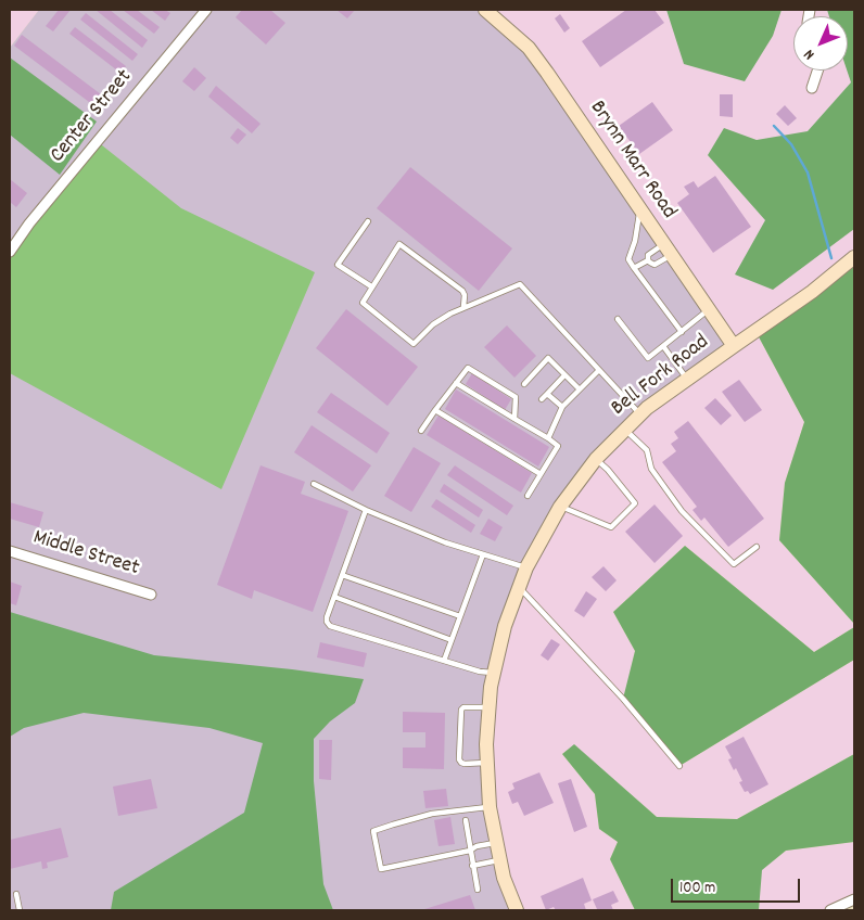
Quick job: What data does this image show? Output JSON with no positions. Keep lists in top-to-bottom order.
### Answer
{
  "streets": {
    "main road": ["Brynn Marr Road", "Bell Fork Road"],
    "street": ["Center Street", "Middle Street"]
  },
  "crossings": [
    ["Brynn Marr Road", "Bell Fork Road"]
  ],
  "scale_bar": "100 m",
  "north": "bottom left"
}
